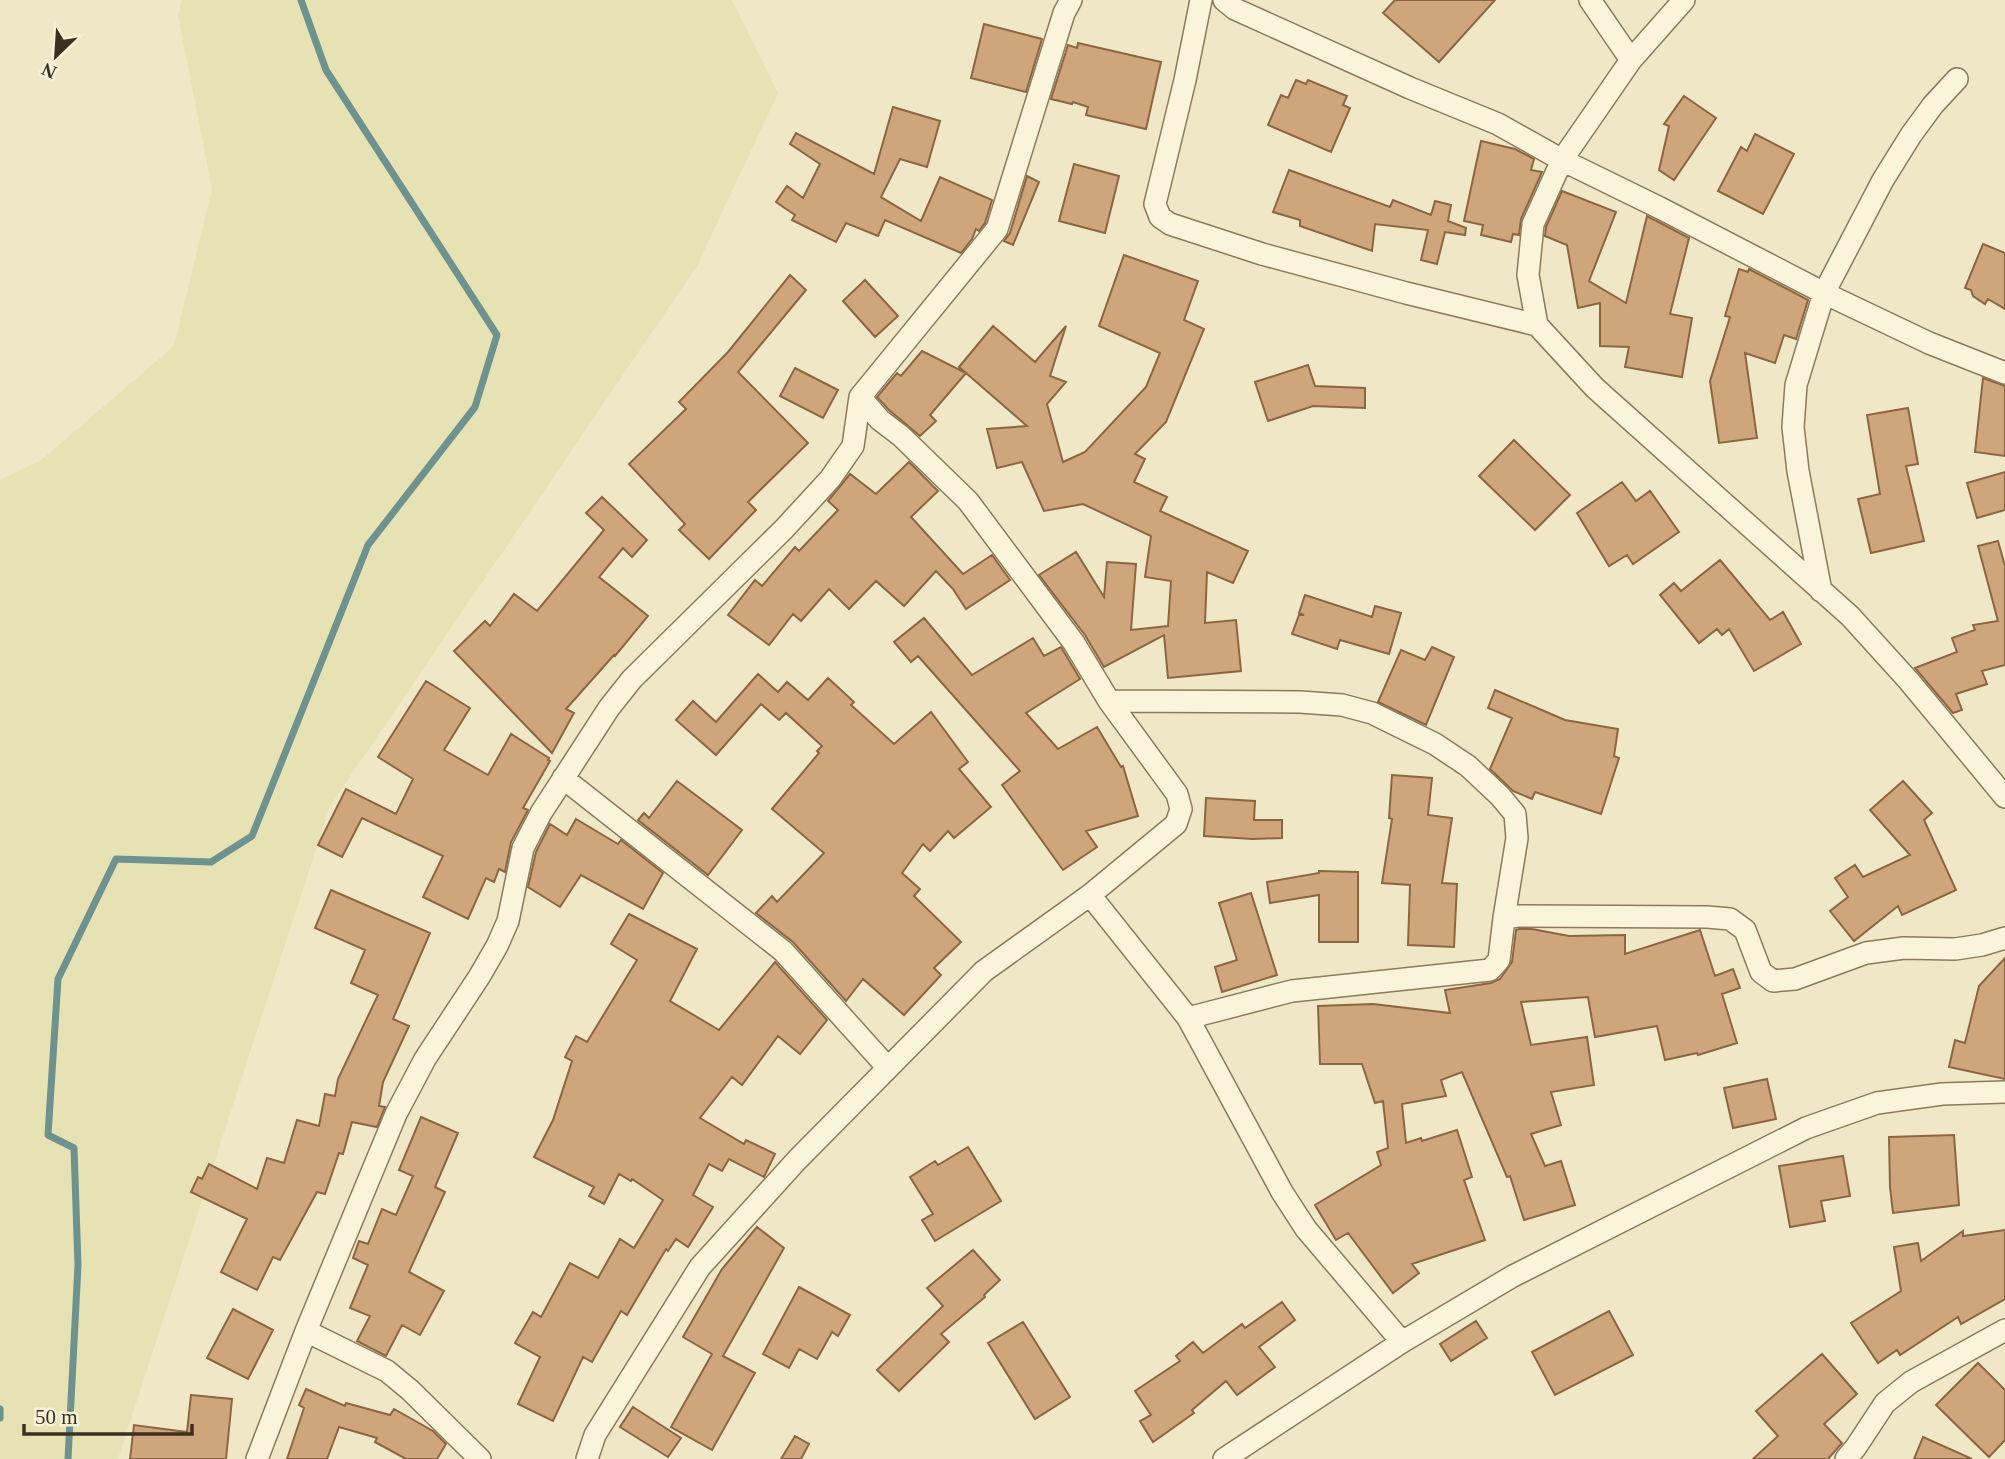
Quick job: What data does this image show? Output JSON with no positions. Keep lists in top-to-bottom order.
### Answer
{
  "scale_bar": "50 m",
  "north": "bottom left"
}
